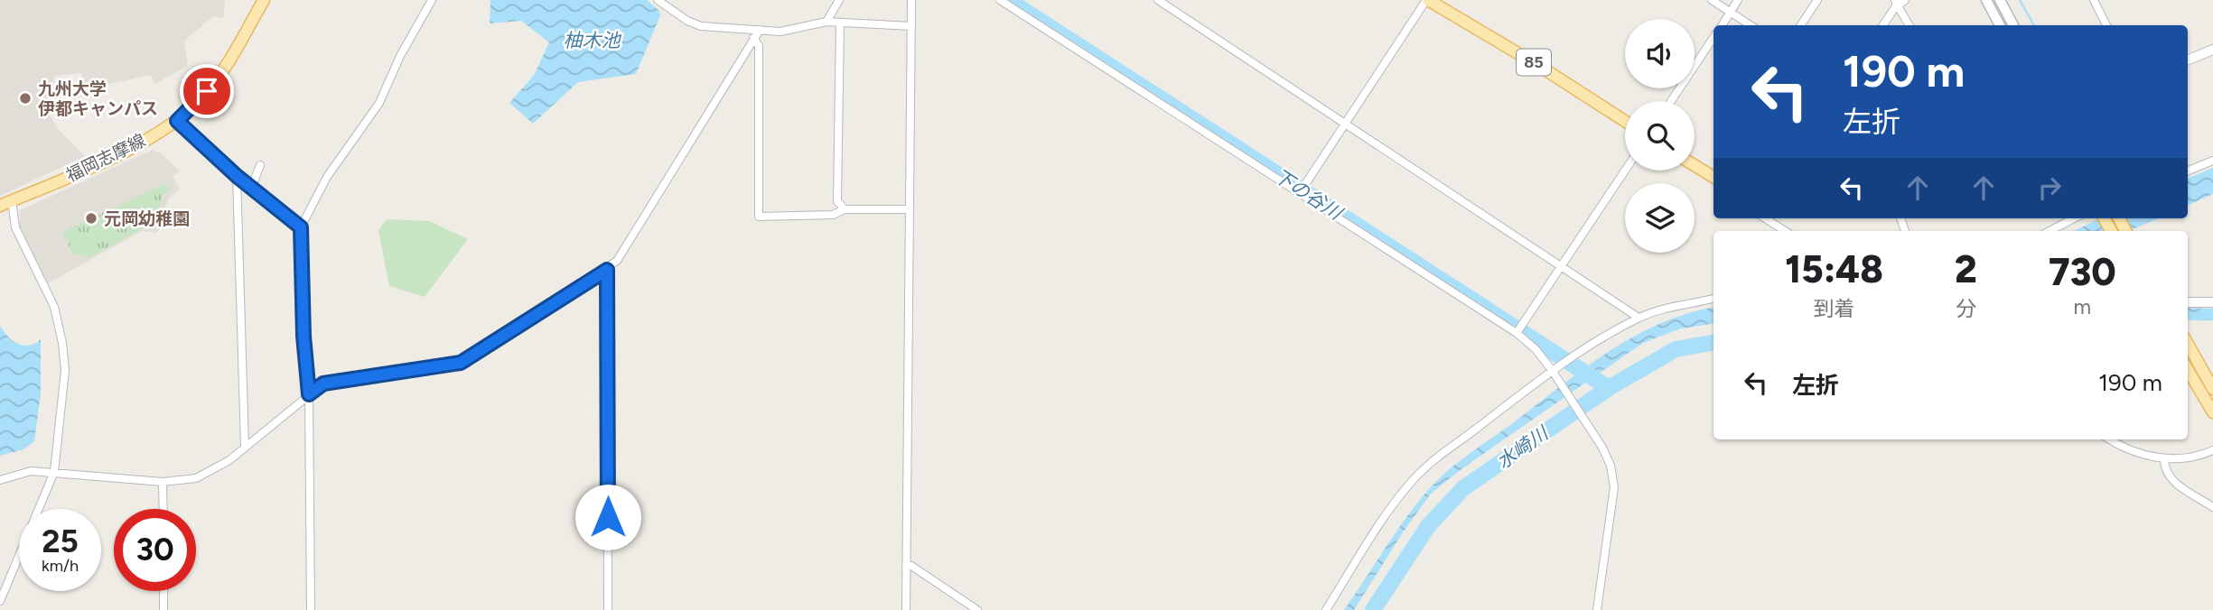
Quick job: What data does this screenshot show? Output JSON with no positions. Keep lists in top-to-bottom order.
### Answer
{
  "streets": {
    "main road": ["85", "福岡志摩線"]
  },
  "water": ["柚木池", "下の谷川", "水崎川"],
  "places": ["九州大学 伊都キャンパス", "元岡幼稚園"],
  "page": {
    "turn": ["190 m", "左折"],
    "eta": [
      "15:48",
      "到着",
      "2",
      "分",
      "730",
      "m"
    ],
    "list": [
      {
        "name": "左折",
        "value": "190 m"
      }
    ],
    "speed": "25 km/h",
    "limit": "30"
  }
}
